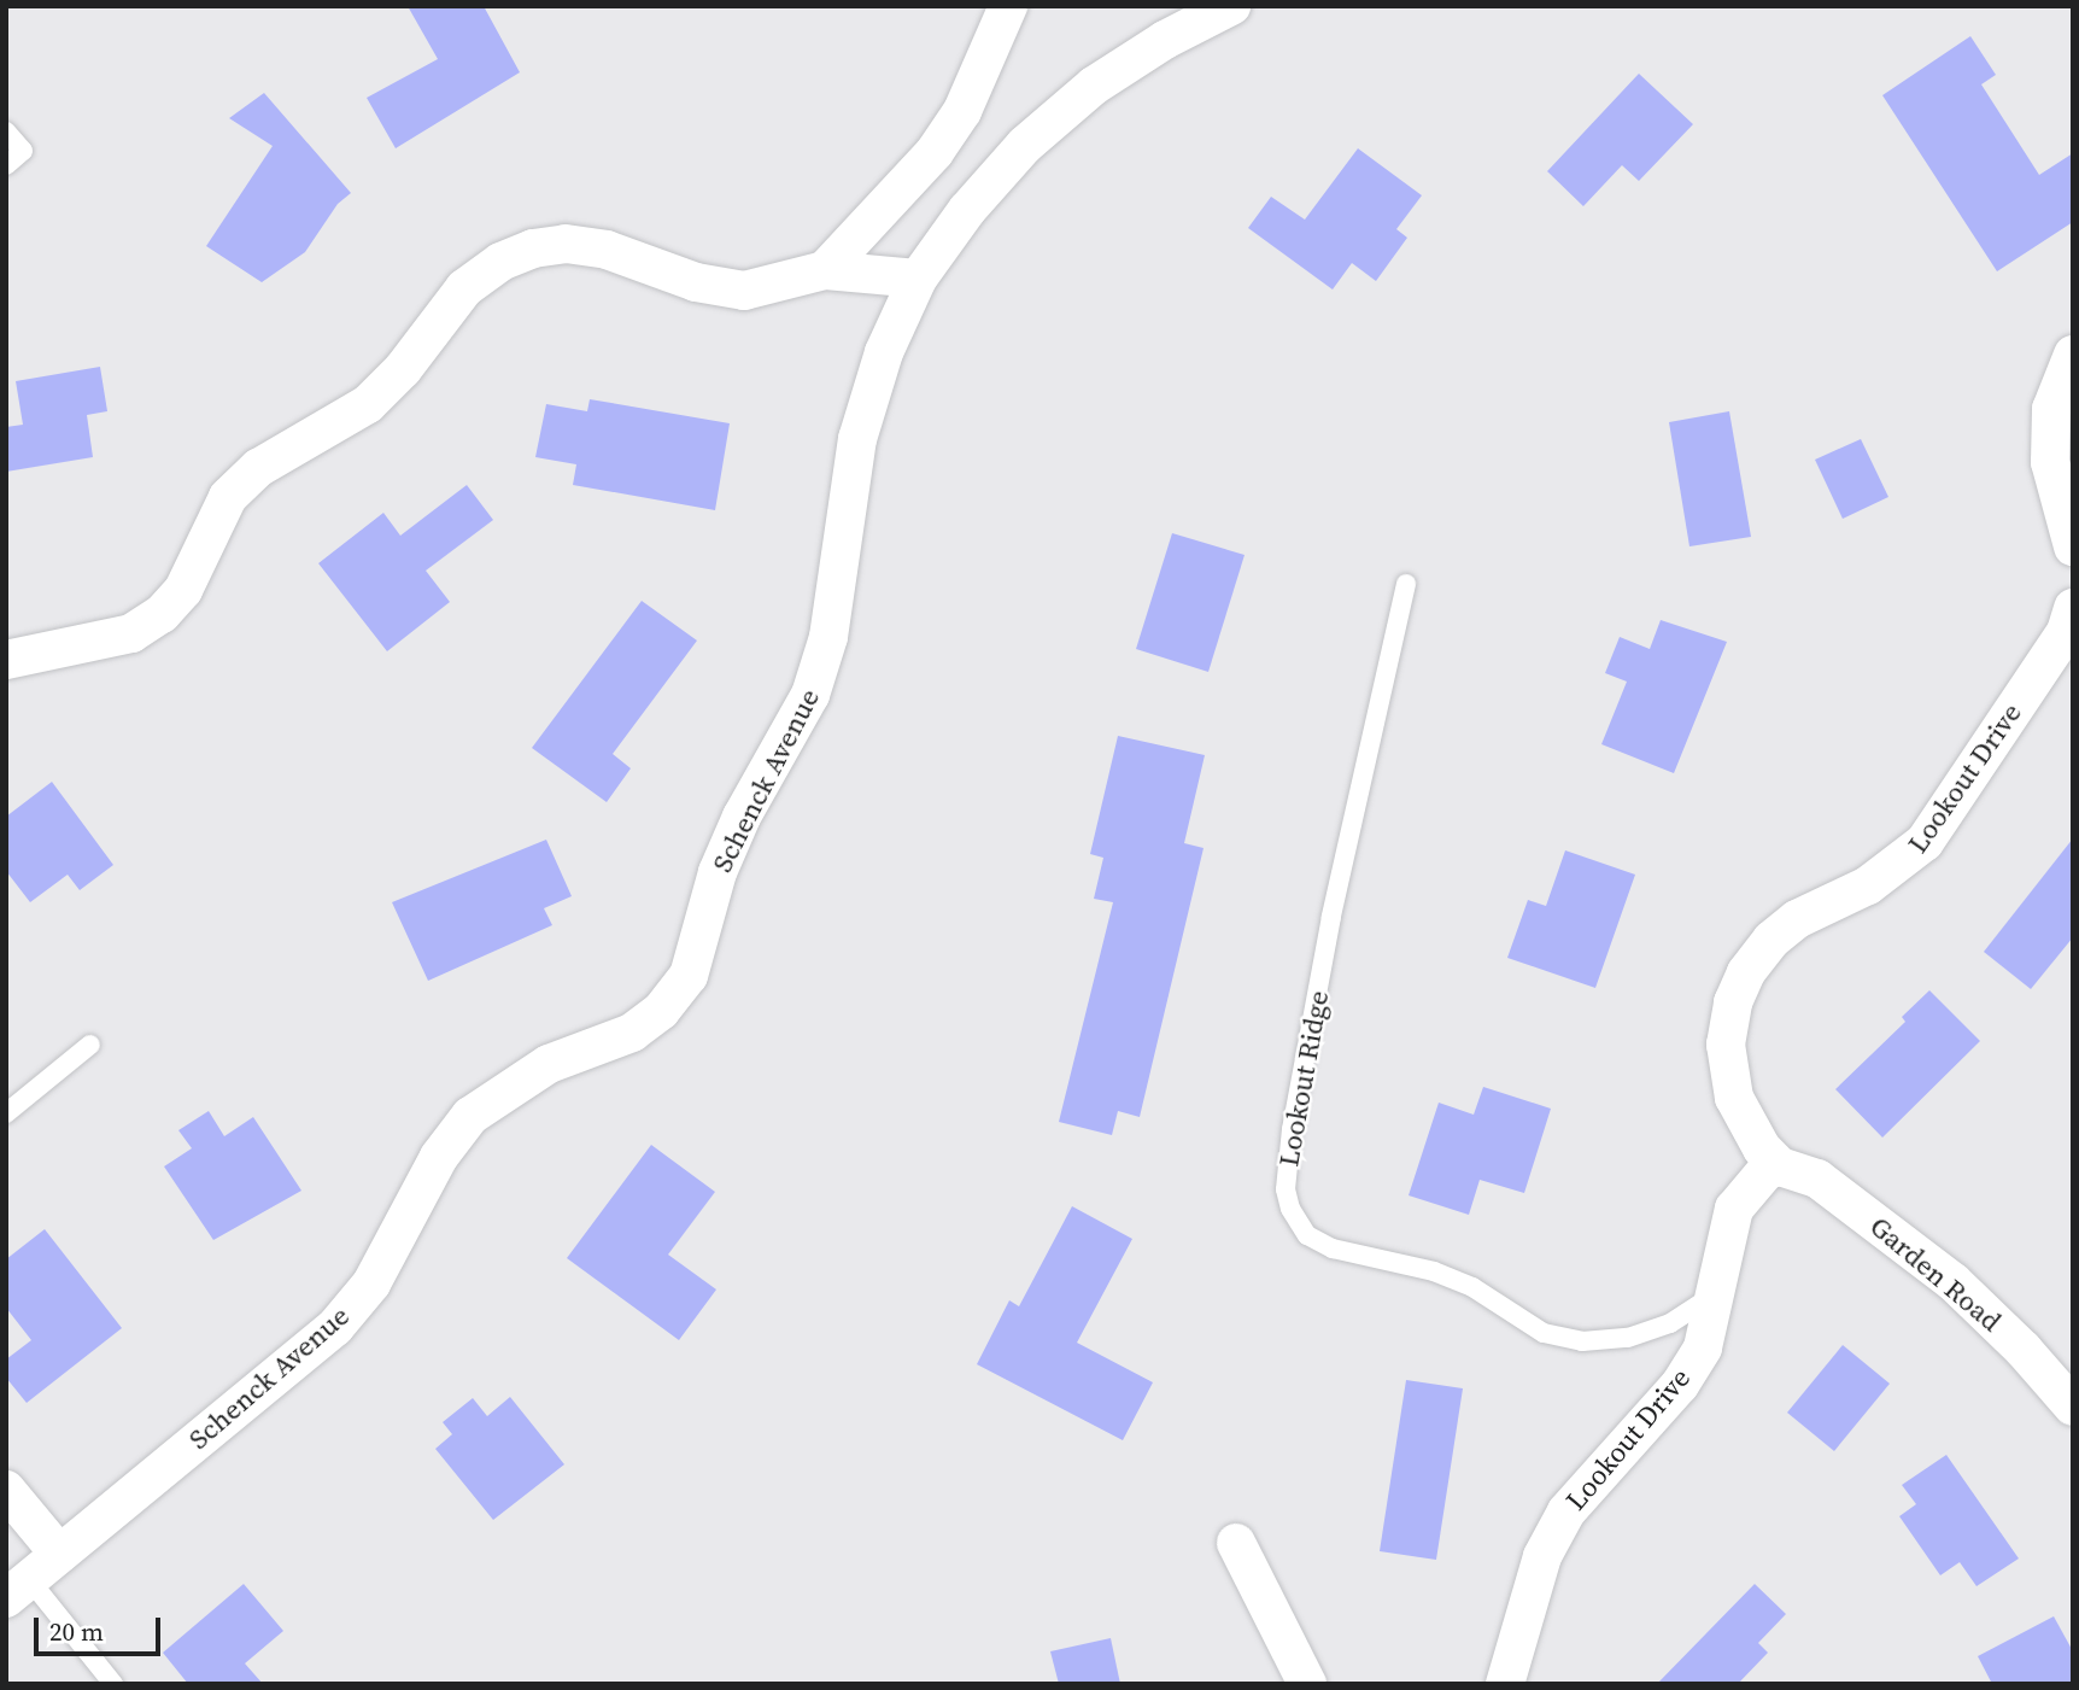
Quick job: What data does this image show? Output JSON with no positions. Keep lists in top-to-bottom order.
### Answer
{
  "streets": {
    "street": ["Lookout Drive", "Schenck Avenue", "Garden Road"],
    "lane": ["Lookout Ridge"]
  },
  "crossings": [
    ["Lookout Drive", "Lookout Ridge"],
    ["Lookout Drive", "Garden Road"]
  ],
  "scale_bar": "20 m"
}
